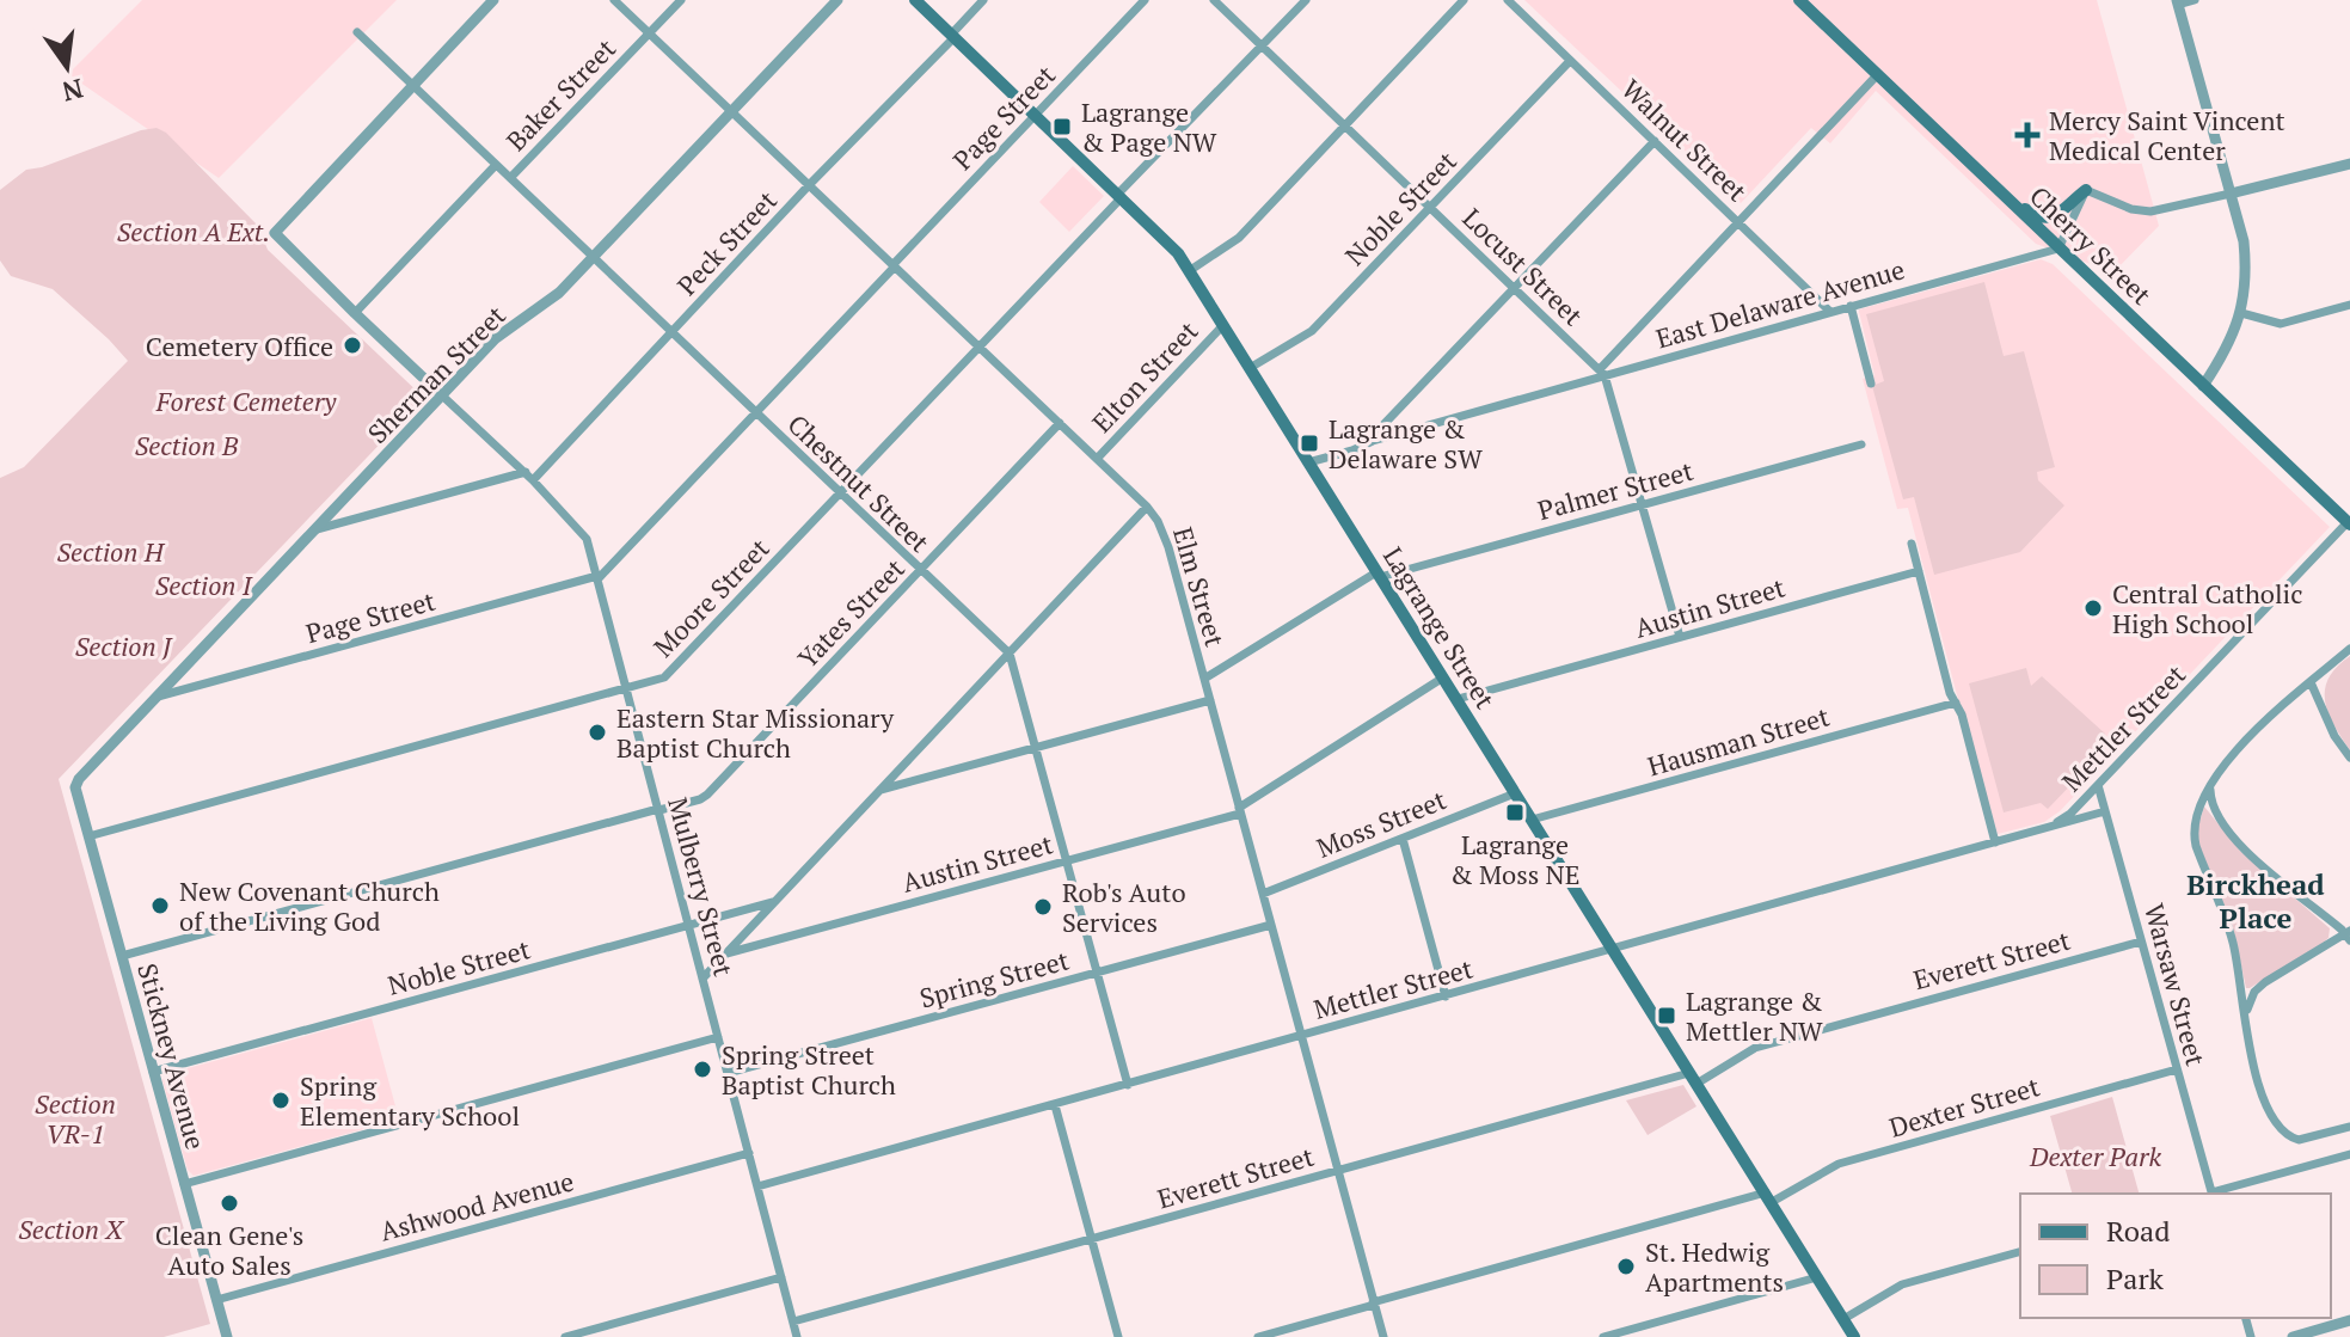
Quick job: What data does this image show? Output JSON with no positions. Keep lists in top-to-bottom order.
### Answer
{
  "streets": {
    "main road": ["Cherry Street", "Lagrange Street"],
    "street": [
      "Baker Street",
      "Page Street",
      "Walnut Street",
      "Noble Street",
      "Peck Street",
      "Locust Street",
      "East Delaware Avenue",
      "Sherman Street",
      "Elton Street",
      "Chestnut Street",
      "Palmer Street",
      "Elm Street",
      "Moore Street",
      "Austin Street",
      "Yates Street",
      "Mettler Street",
      "Hausman Street",
      "Moss Street",
      "Mulberry Street",
      "Everett Street",
      "Spring Street",
      "Warsaw Street",
      "Stickney Avenue",
      "Dexter Street",
      "Ashwood Avenue"
    ]
  },
  "crossings": [
    ["Baker Street", "Chestnut Street"],
    ["Baker Street", "Elm Street"],
    ["Baker Street", "Mulberry Street"],
    ["Page Street", "Sherman Street"],
    ["Page Street", "Chestnut Street"],
    ["Page Street", "Elm Street"],
    ["Page Street", "Lagrange Street"],
    ["Page Street", "Mulberry Street"],
    ["Walnut Street", "Noble Street"],
    ["Walnut Street", "East Delaware Avenue"],
    ["Noble Street", "Locust Street"],
    ["Noble Street", "Lagrange Street"],
    ["Noble Street", "Mulberry Street"],
    ["Noble Street", "Stickney Avenue"],
    ["Peck Street", "Chestnut Street"],
    ["Peck Street", "Elm Street"],
    ["Peck Street", "Lagrange Street"],
    ["Peck Street", "Mulberry Street"],
    ["Cherry Street", "East Delaware Avenue"],
    ["Cherry Street", "Mettler Street"],
    ["Locust Street", "East Delaware Avenue"],
    ["Locust Street", "Palmer Street"],
    ["Locust Street", "Moore Street"],
    ["Locust Street", "Austin Street"],
    ["East Delaware Avenue", "Lagrange Street"],
    ["Sherman Street", "Chestnut Street"],
    ["Sherman Street", "Elm Street"],
    ["Sherman Street", "Mulberry Street"],
    ["Sherman Street", "Stickney Avenue"],
    ["Elton Street", "Elm Street"],
    ["Elton Street", "Lagrange Street"],
    ["Chestnut Street", "Moore Street"],
    ["Chestnut Street", "Yates Street"],
    ["Chestnut Street", "Mulberry Street"],
    ["Palmer Street", "Elm Street"],
    ["Palmer Street", "Lagrange Street"],
    ["Elm Street", "Moore Street"],
    ["Elm Street", "Austin Street"],
    ["Elm Street", "Yates Street"],
    ["Elm Street", "Mettler Street"],
    ["Elm Street", "Moss Street"],
    ["Elm Street", "Everett Street"],
    ["Elm Street", "Spring Street"],
    ["Elm Street", "Dexter Street"],
    ["Moore Street", "Lagrange Street"],
    ["Moore Street", "Mulberry Street"],
    ["Moore Street", "Stickney Avenue"],
    ["Austin Street", "Lagrange Street"],
    ["Yates Street", "Mulberry Street"],
    ["Yates Street", "Stickney Avenue"],
    ["Lagrange Street", "Mettler Street"],
    ["Lagrange Street", "Hausman Street"],
    ["Lagrange Street", "Moss Street"],
    ["Lagrange Street", "Everett Street"],
    ["Lagrange Street", "Dexter Street"],
    ["Mettler Street", "Mulberry Street"],
    ["Mettler Street", "Warsaw Street"],
    ["Mulberry Street", "Everett Street"],
    ["Mulberry Street", "Spring Street"],
    ["Mulberry Street", "Ashwood Avenue"],
    ["Everett Street", "Warsaw Street"],
    ["Warsaw Street", "Dexter Street"],
    ["Stickney Avenue", "Ashwood Avenue"]
  ],
  "districts": ["Birckhead Place"],
  "parks": [
    "Section A Ext.",
    "Forest Cemetery",
    "Section B",
    "Section H",
    "Section I",
    "Section J",
    "Section VR-1",
    "Dexter Park",
    "Section X"
  ],
  "places": {
    "transit": [
      "Lagrange & Page NW",
      "Lagrange & Delaware SW",
      "Lagrange & Moss NE",
      "Lagrange & Mettler NW"
    ],
    "health": ["Mercy Saint Vincent Medical Center"],
    "other": [
      "Cemetery Office",
      "Central Catholic High School",
      "Eastern Star Missionary Baptist Church",
      "New Covenant Church of the Living God",
      "Rob's Auto Services",
      "Spring Street Baptist Church",
      "Spring Elementary School",
      "Clean Gene's Auto Sales",
      "St. Hedwig Apartments"
    ]
  },
  "legend": ["Road", "Park"],
  "north": "bottom"
}
